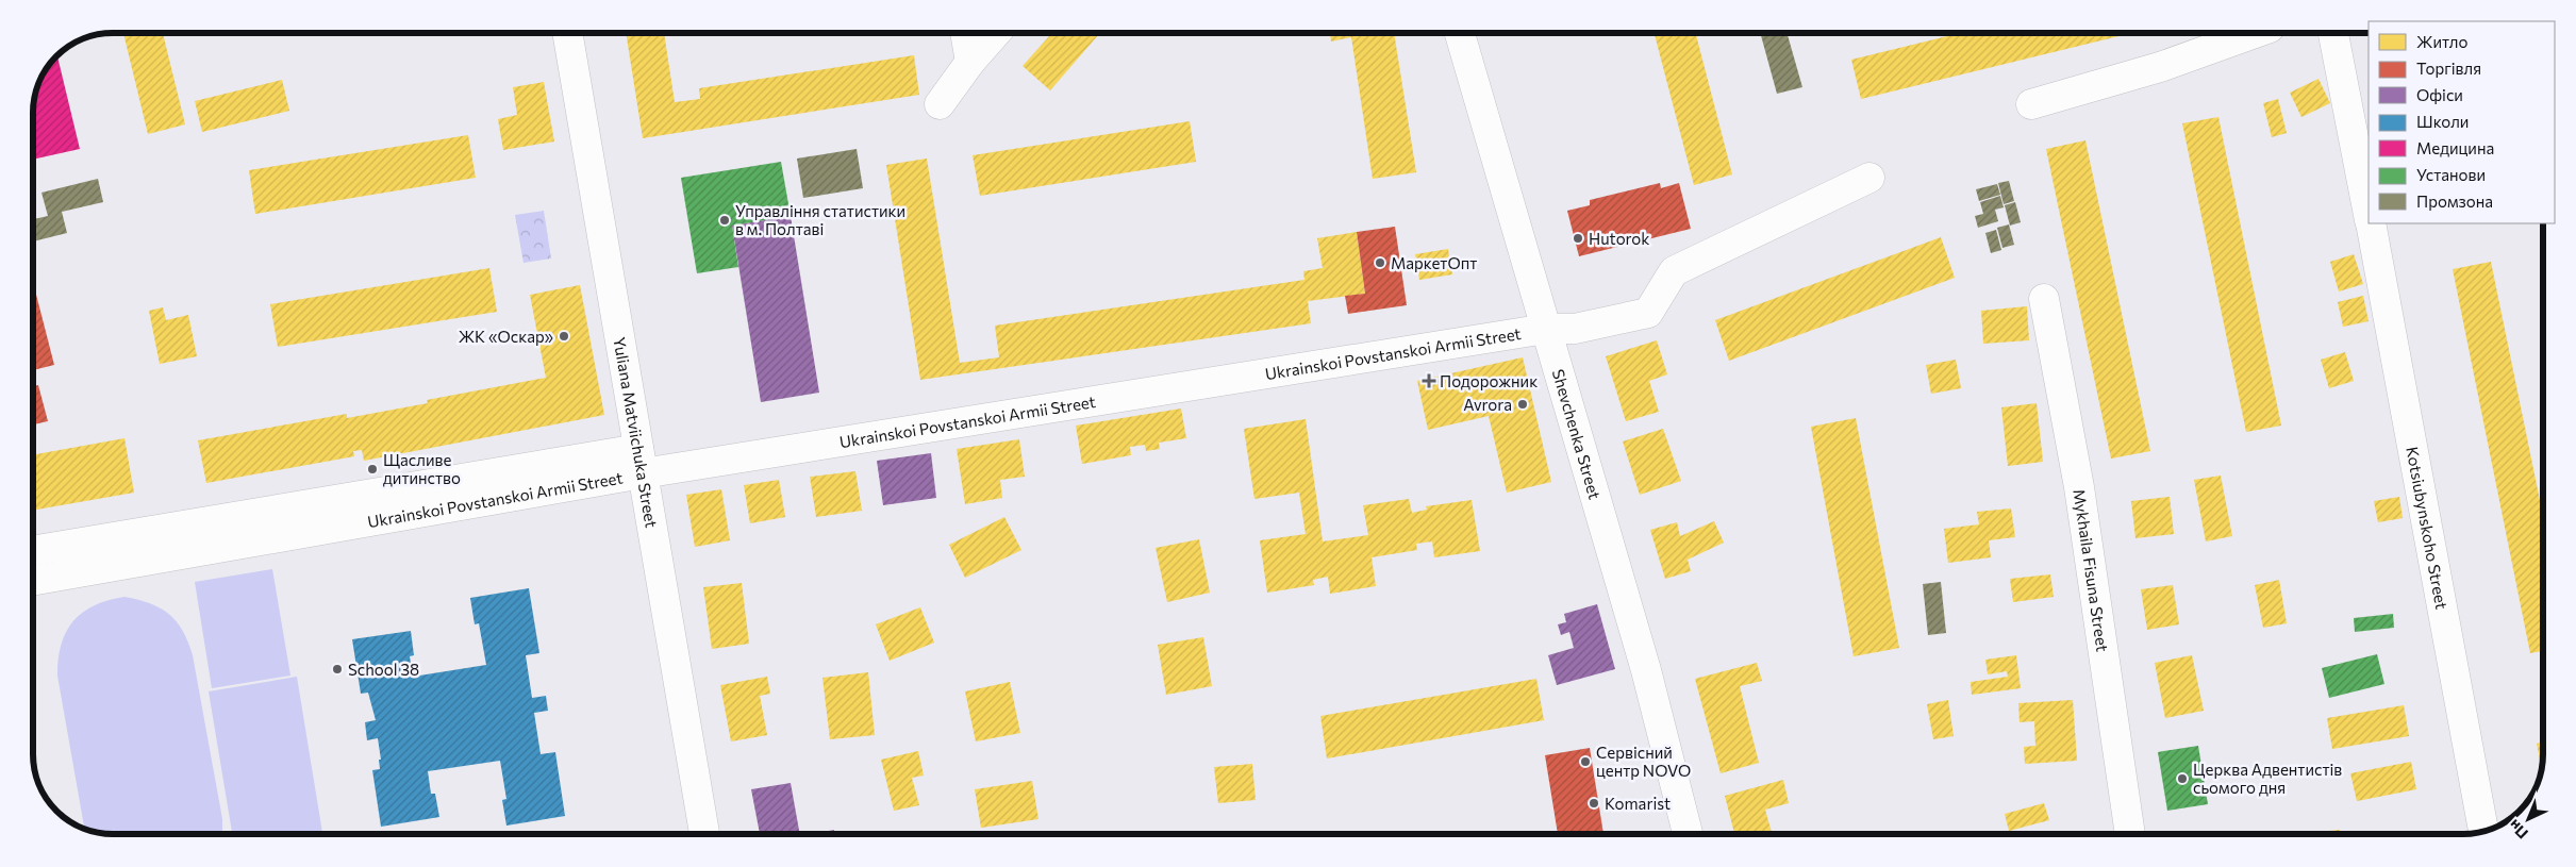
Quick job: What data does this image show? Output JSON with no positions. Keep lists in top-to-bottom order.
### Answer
{
  "streets": {
    "street": [
      "Ukrainskoi Povstanskoi Armii Street",
      "Yuliana Matviichuka Street",
      "Shevchenka Street",
      "Kotsiubynskoho Street",
      "Mykhaila Fisuna Street"
    ]
  },
  "crossings": [
    ["Ukrainskoi Povstanskoi Armii Street", "Yuliana Matviichuka Street"],
    ["Ukrainskoi Povstanskoi Armii Street", "Shevchenka Street"]
  ],
  "places": {
    "other": [
      "Управління статистики в м. Полтаві",
      "Hutorok",
      "МаркетОпт",
      "ЖК «Оскар»",
      "Avrora",
      "Щасливе дитинство",
      "School 38",
      "Сервісний центр NOVO",
      "Церква Адвентистів сьомого дня",
      "Komarist"
    ],
    "health": ["Подорожник"]
  },
  "legend": [
    "Житло",
    "Торгівля",
    "Офіси",
    "Школи",
    "Медицина",
    "Установи",
    "Промзона"
  ],
  "north": "bottom left"
}
